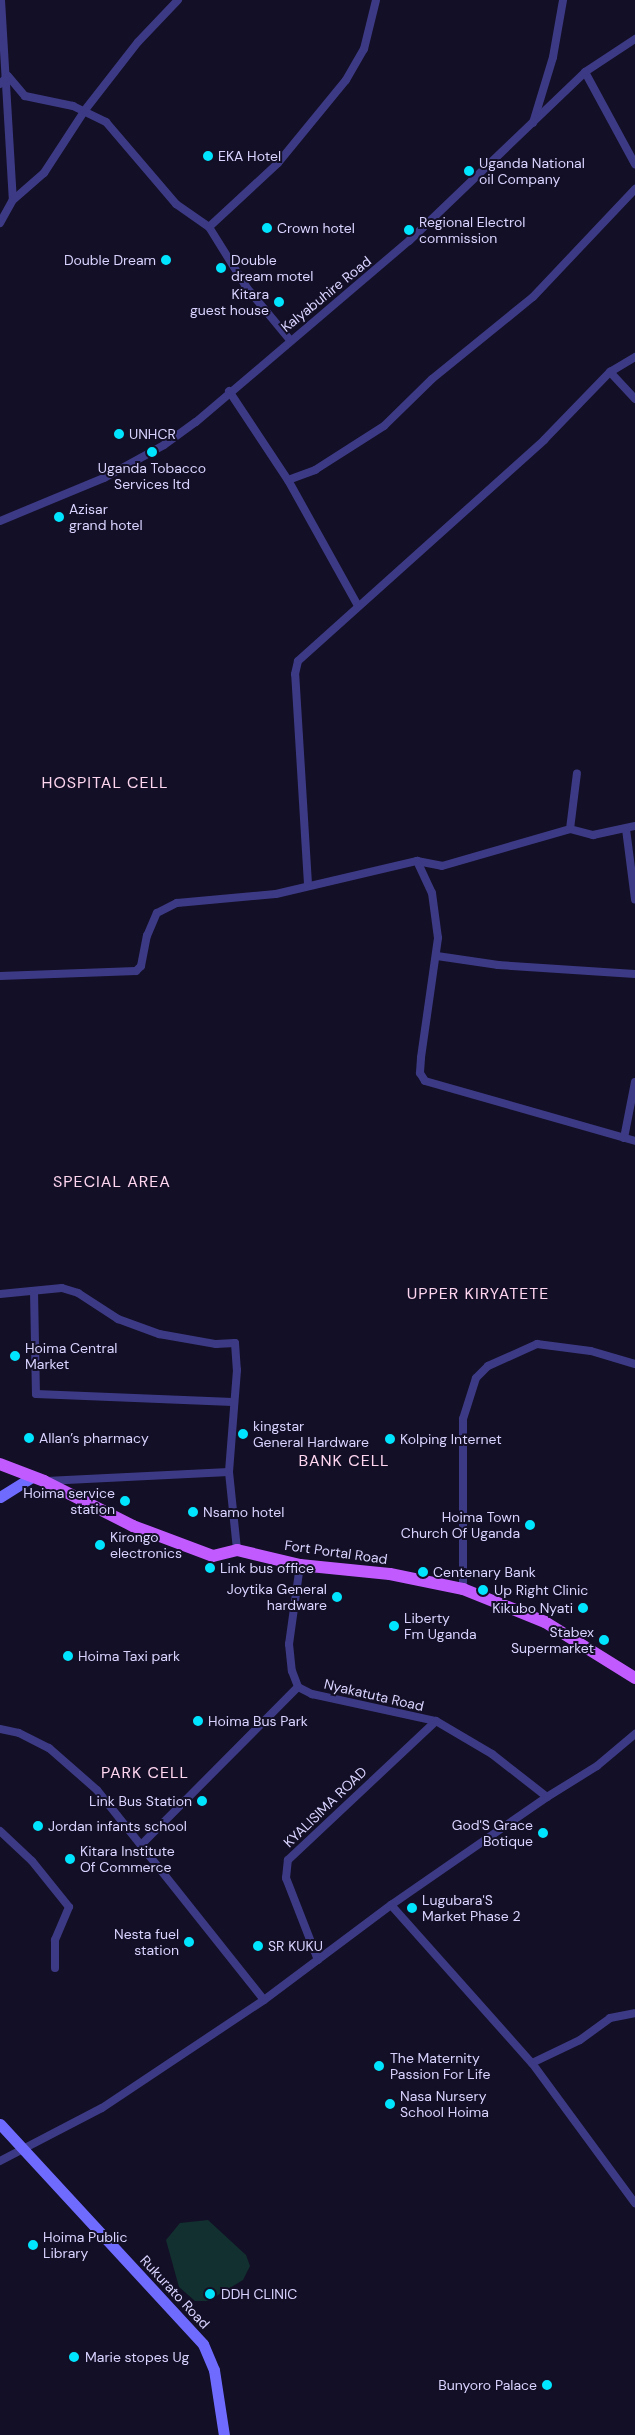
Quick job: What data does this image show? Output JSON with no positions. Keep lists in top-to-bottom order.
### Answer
{
  "streets": {
    "main road": ["Fort Portal Road"],
    "street": [
      "Kalyabuhire Road",
      "Nyakatuta Road",
      "KYALISIMA ROAD",
      "Rukurato Road"
    ]
  },
  "crossings": [
    ["Nyakatuta Road", "KYALISIMA ROAD"]
  ],
  "districts": [
    "HOSPITAL CELL",
    "SPECIAL AREA",
    "UPPER KIRYATETE",
    "BANK CELL",
    "PARK CELL"
  ],
  "places": [
    "EKA Hotel",
    "Uganda National oil Company",
    "Crown hotel",
    "Regional Electrol commission",
    "Double Dream",
    "Double dream motel",
    "Kitara guest house",
    "UNHCR",
    "Uganda Tobacco Services ltd",
    "Azisar grand hotel",
    "Hoima Central Market",
    "kingstar General Hardware",
    "Allan’s pharmacy",
    "Kolping Internet",
    "Hoima service station",
    "Nsamo hotel",
    "Hoima Town Church Of Uganda",
    "Kirongo electronics",
    "Link bus office",
    "Centenary Bank",
    "Up Right Clinic",
    "Joytika General hardware",
    "Kikubo Nyati",
    "Liberty Fm Uganda",
    "Stabex Supermarket",
    "Hoima Taxi park",
    "Hoima Bus Park",
    "Link Bus Station",
    "Jordan infants school",
    "God'S Grace Botique",
    "Kitara Institute Of Commerce",
    "Lugubara'S Market Phase 2",
    "Nesta fuel station",
    "SR KUKU",
    "The Maternity Passion For Life",
    "Nasa Nursery School Hoima",
    "Hoima Public Library",
    "DDH CLINIC",
    "Marie stopes Ug",
    "Bunyoro Palace"
  ]
}
